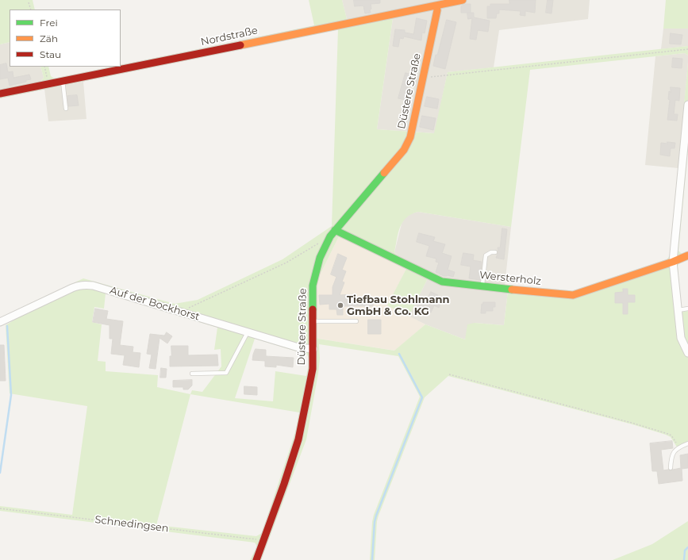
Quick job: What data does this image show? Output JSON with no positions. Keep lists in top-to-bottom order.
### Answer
{
  "streets": {
    "street": [
      "Nordstraße",
      "Düstere Straße",
      "Wersterholz",
      "Auf der Bockhorst"
    ],
    "path": ["Schnedingsen"]
  },
  "crossings": [
    ["Nordstraße", "Düstere Straße"],
    ["Düstere Straße", "Wersterholz"],
    ["Düstere Straße", "Auf der Bockhorst"],
    ["Düstere Straße", "Schnedingsen"]
  ],
  "places": ["Tiefbau Stohlmann GmbH & Co. KG"],
  "legend": ["Frei", "Zäh", "Stau"]
}
